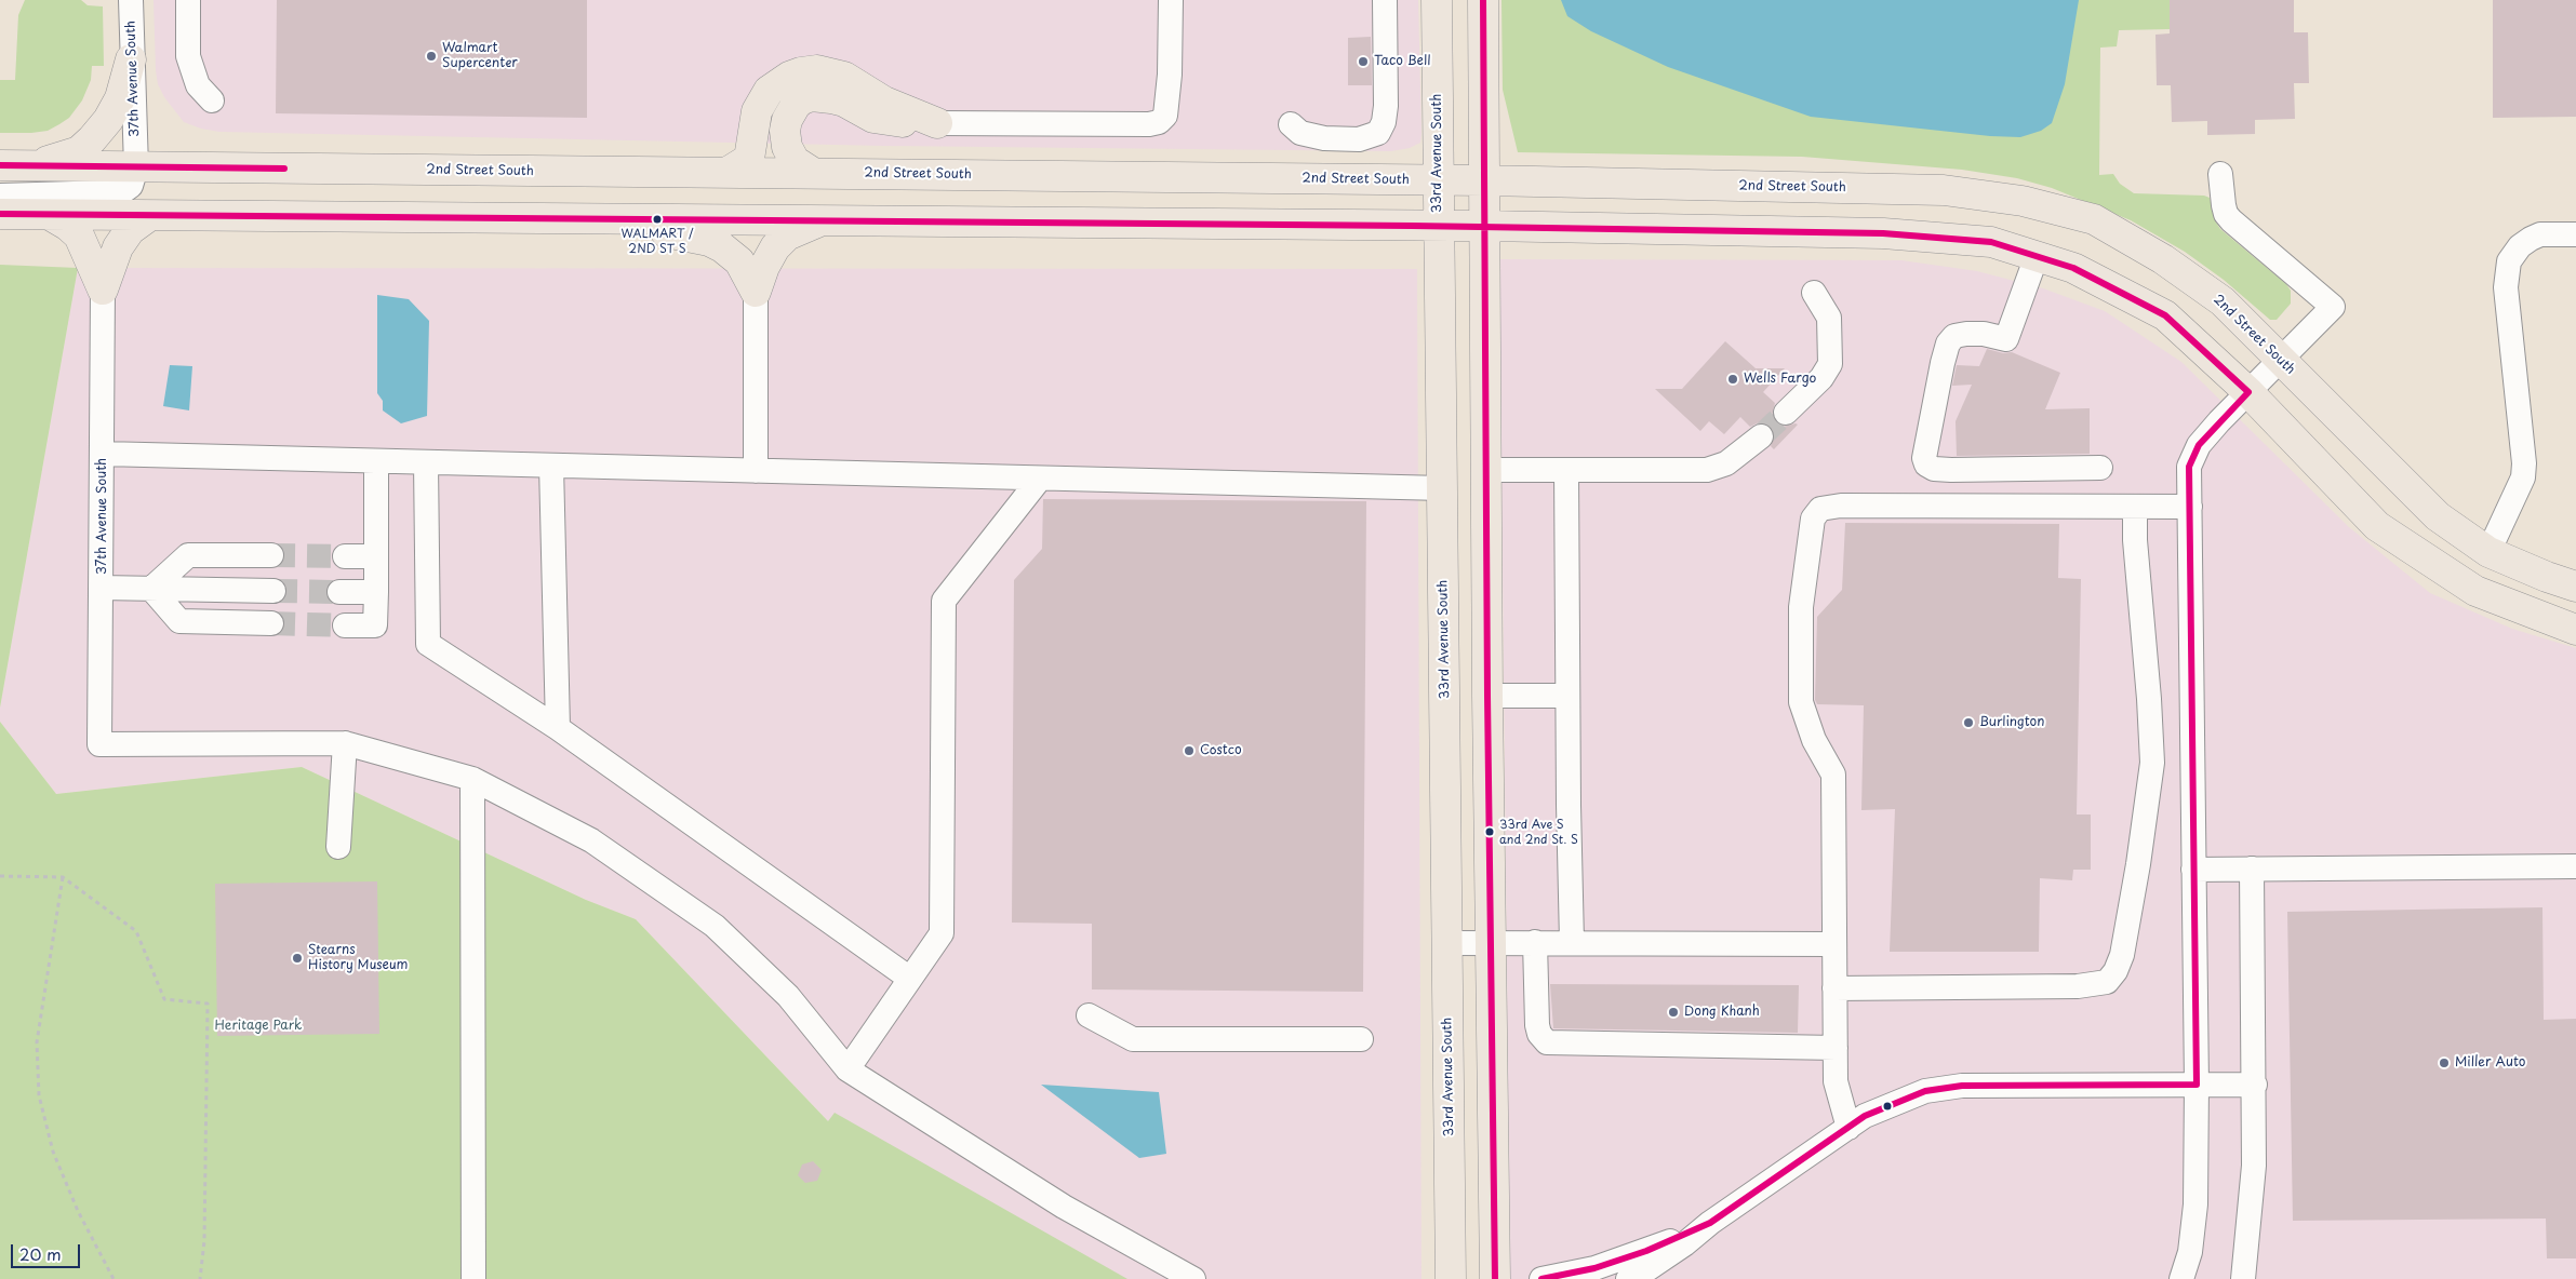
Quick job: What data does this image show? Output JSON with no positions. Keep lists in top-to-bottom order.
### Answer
{
  "streets": {
    "main road": ["33rd Avenue South", "2nd Street South"],
    "street": ["37th Avenue South"]
  },
  "crossings": [
    ["37th Avenue South", "2nd Street South"],
    ["33rd Avenue South", "2nd Street South"]
  ],
  "parks": ["Heritage Park"],
  "places": [
    "Walmart Supercenter",
    "Taco Bell",
    "WALMART / 2ND ST S",
    "Wells Fargo",
    "Burlington",
    "Costco",
    "33rd Ave S and 2nd St. S",
    "Stearns History Museum",
    "Dong Khanh",
    "Miller Auto"
  ],
  "scale_bar": "20 m"
}
